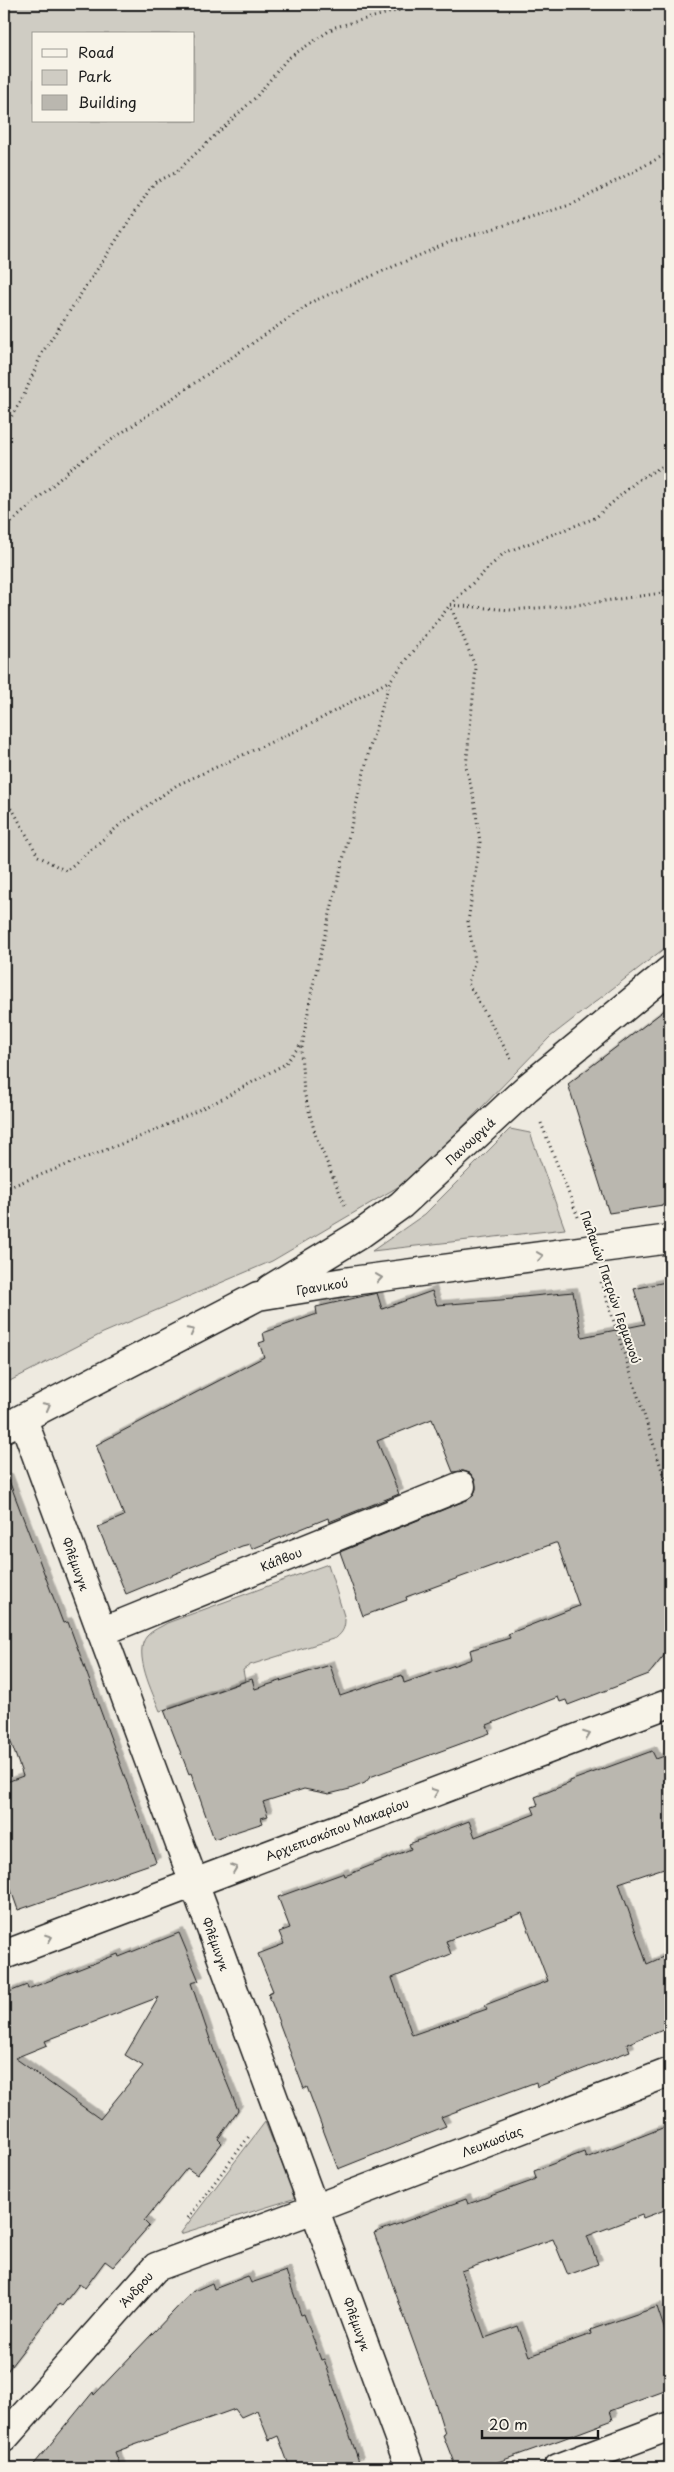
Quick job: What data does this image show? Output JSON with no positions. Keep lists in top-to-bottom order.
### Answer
{
  "streets": {
    "street": [
      "Πανουργιά",
      "Γρανικού",
      "Κάλβου",
      "Φλέμινγκ",
      "Αρχιεπισκόπου Μακαρίου",
      "Λευκωσίας",
      "Άνδρου"
    ],
    "path": ["Παλαιών Πατρών Γερμανού"]
  },
  "crossings": [
    ["Πανουργιά", "Γρανικού"],
    ["Πανουργιά", "Παλαιών Πατρών Γερμανού"],
    ["Γρανικού", "Παλαιών Πατρών Γερμανού"],
    ["Γρανικού", "Φλέμινγκ"],
    ["Κάλβου", "Φλέμινγκ"],
    ["Φλέμινγκ", "Αρχιεπισκόπου Μακαρίου"],
    ["Φλέμινγκ", "Λευκωσίας"],
    ["Φλέμινγκ", "Άνδρου"],
    ["Λευκωσίας", "Άνδρου"]
  ],
  "one_way": ["Γρανικού", "Αρχιεπισκόπου Μακαρίου"],
  "legend": ["Road", "Park", "Building"],
  "scale_bar": "20 m"
}
